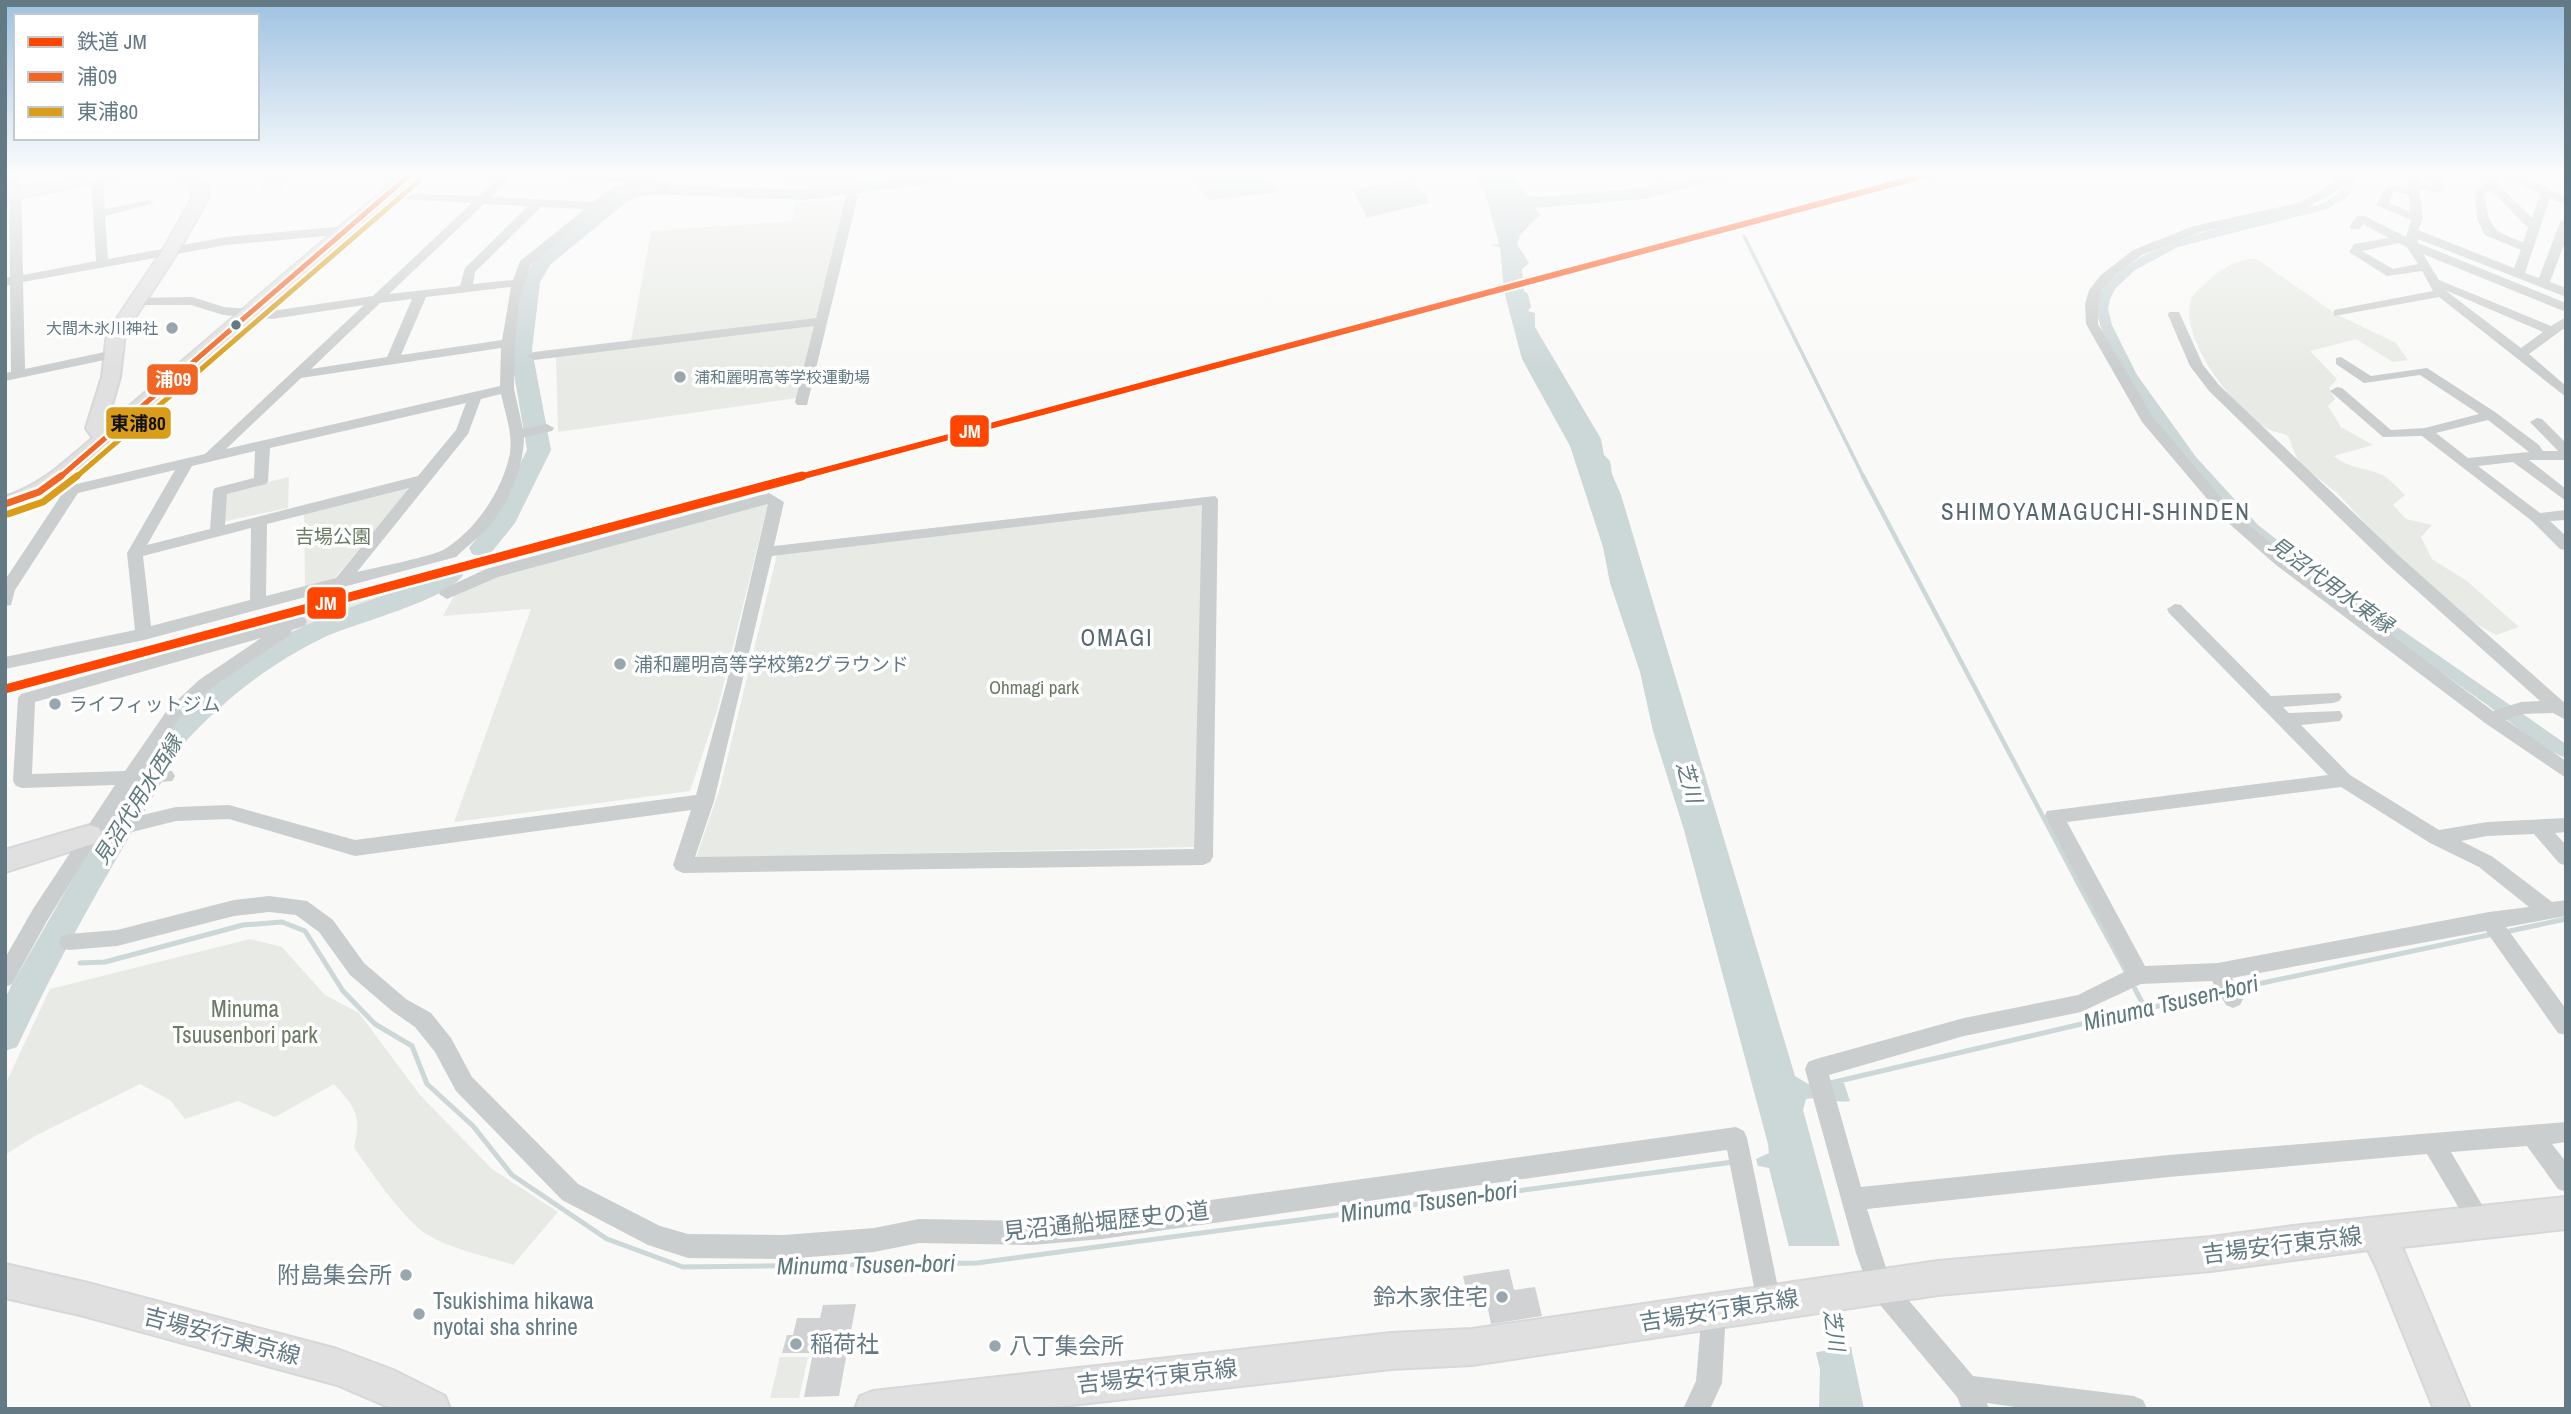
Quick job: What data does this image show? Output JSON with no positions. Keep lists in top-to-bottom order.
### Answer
{
  "streets": {
    "street": ["見沼通船堀歴史の道", "吉場安行東京線"]
  },
  "crossings": [
    ["見沼通船堀歴史の道", "吉場安行東京線"]
  ],
  "districts": ["SHIMOYAMAGUCHI-SHINDEN", "OMAGI"],
  "water": [
    "見沼代用水東縁",
    "芝川",
    "見沼代用水西縁",
    "Minuma Tsusen-bori"
  ],
  "parks": ["吉場公園", "Ohmagi park", "Minuma Tsuusenbori park"],
  "places": [
    "大間木氷川神社",
    "浦和麗明高等学校運動場",
    "浦和麗明高等学校第2グラウンド",
    "ライフィットジム",
    "附島集会所",
    "鈴木家住宅",
    "Tsukishima hikawa nyotai sha shrine",
    "稲荷社",
    "八丁集会所"
  ],
  "lines": ["rail line JM", "transit line 浦09", "transit line 東浦80"],
  "legend": ["鉄道 JM", "浦09", "東浦80"]
}
